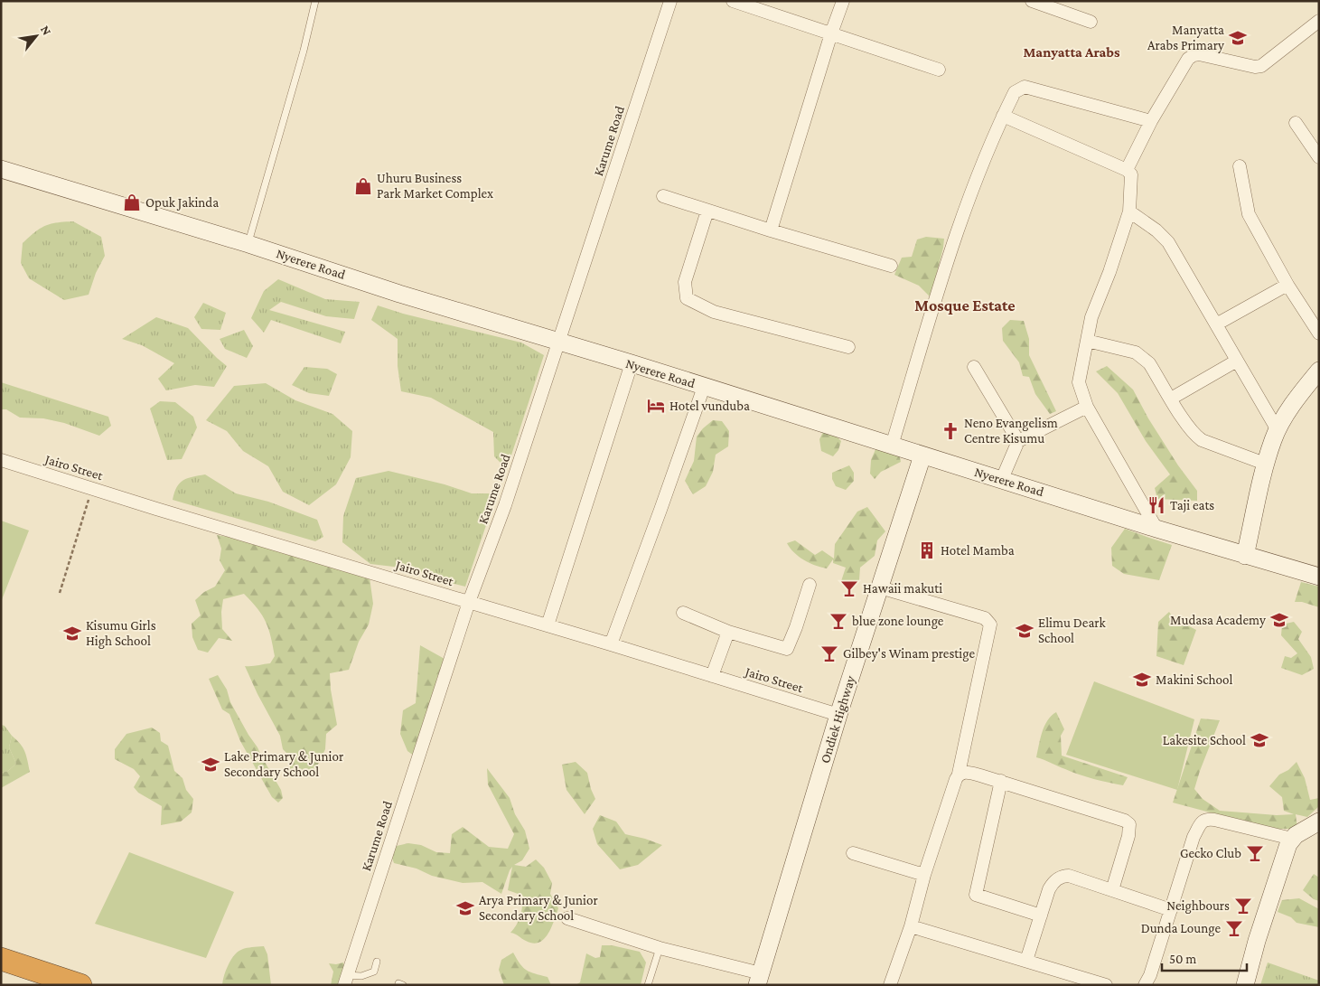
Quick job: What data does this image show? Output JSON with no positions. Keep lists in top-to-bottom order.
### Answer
{
  "streets": {
    "main road": ["Nyerere Road", "Ondiek Highway"],
    "street": ["Karume Road", "Jairo Street"]
  },
  "crossings": [
    ["Karume Road", "Nyerere Road"],
    ["Karume Road", "Jairo Street"],
    ["Nyerere Road", "Ondiek Highway"],
    ["Jairo Street", "Ondiek Highway"]
  ],
  "districts": ["Manyatta Arabs", "Mosque Estate"],
  "places": {
    "school or university": [
      "Manyatta Arabs Primary",
      "Mudasa Academy",
      "Elimu Deark School",
      "Kisumu Girls High School",
      "Makini School",
      "Lakesite School",
      "Lake Primary & Junior Secondary School",
      "Arya Primary & Junior Secondary School"
    ],
    "shop": ["Uhuru Business Park Market Complex", "Opuk Jakinda"],
    "hotel": ["Hotel vunduba"],
    "church": ["Neno Evangelism Centre Kisumu"],
    "restaurant": ["Taji eats"],
    "building": ["Hotel Mamba"],
    "bar": [
      "Hawaii makuti",
      "blue zone lounge",
      "Gilbey's Winam prestige",
      "Gecko Club",
      "Neighbours",
      "Dunda Lounge"
    ]
  },
  "scale_bar": "50 m",
  "north": "top right"
}
